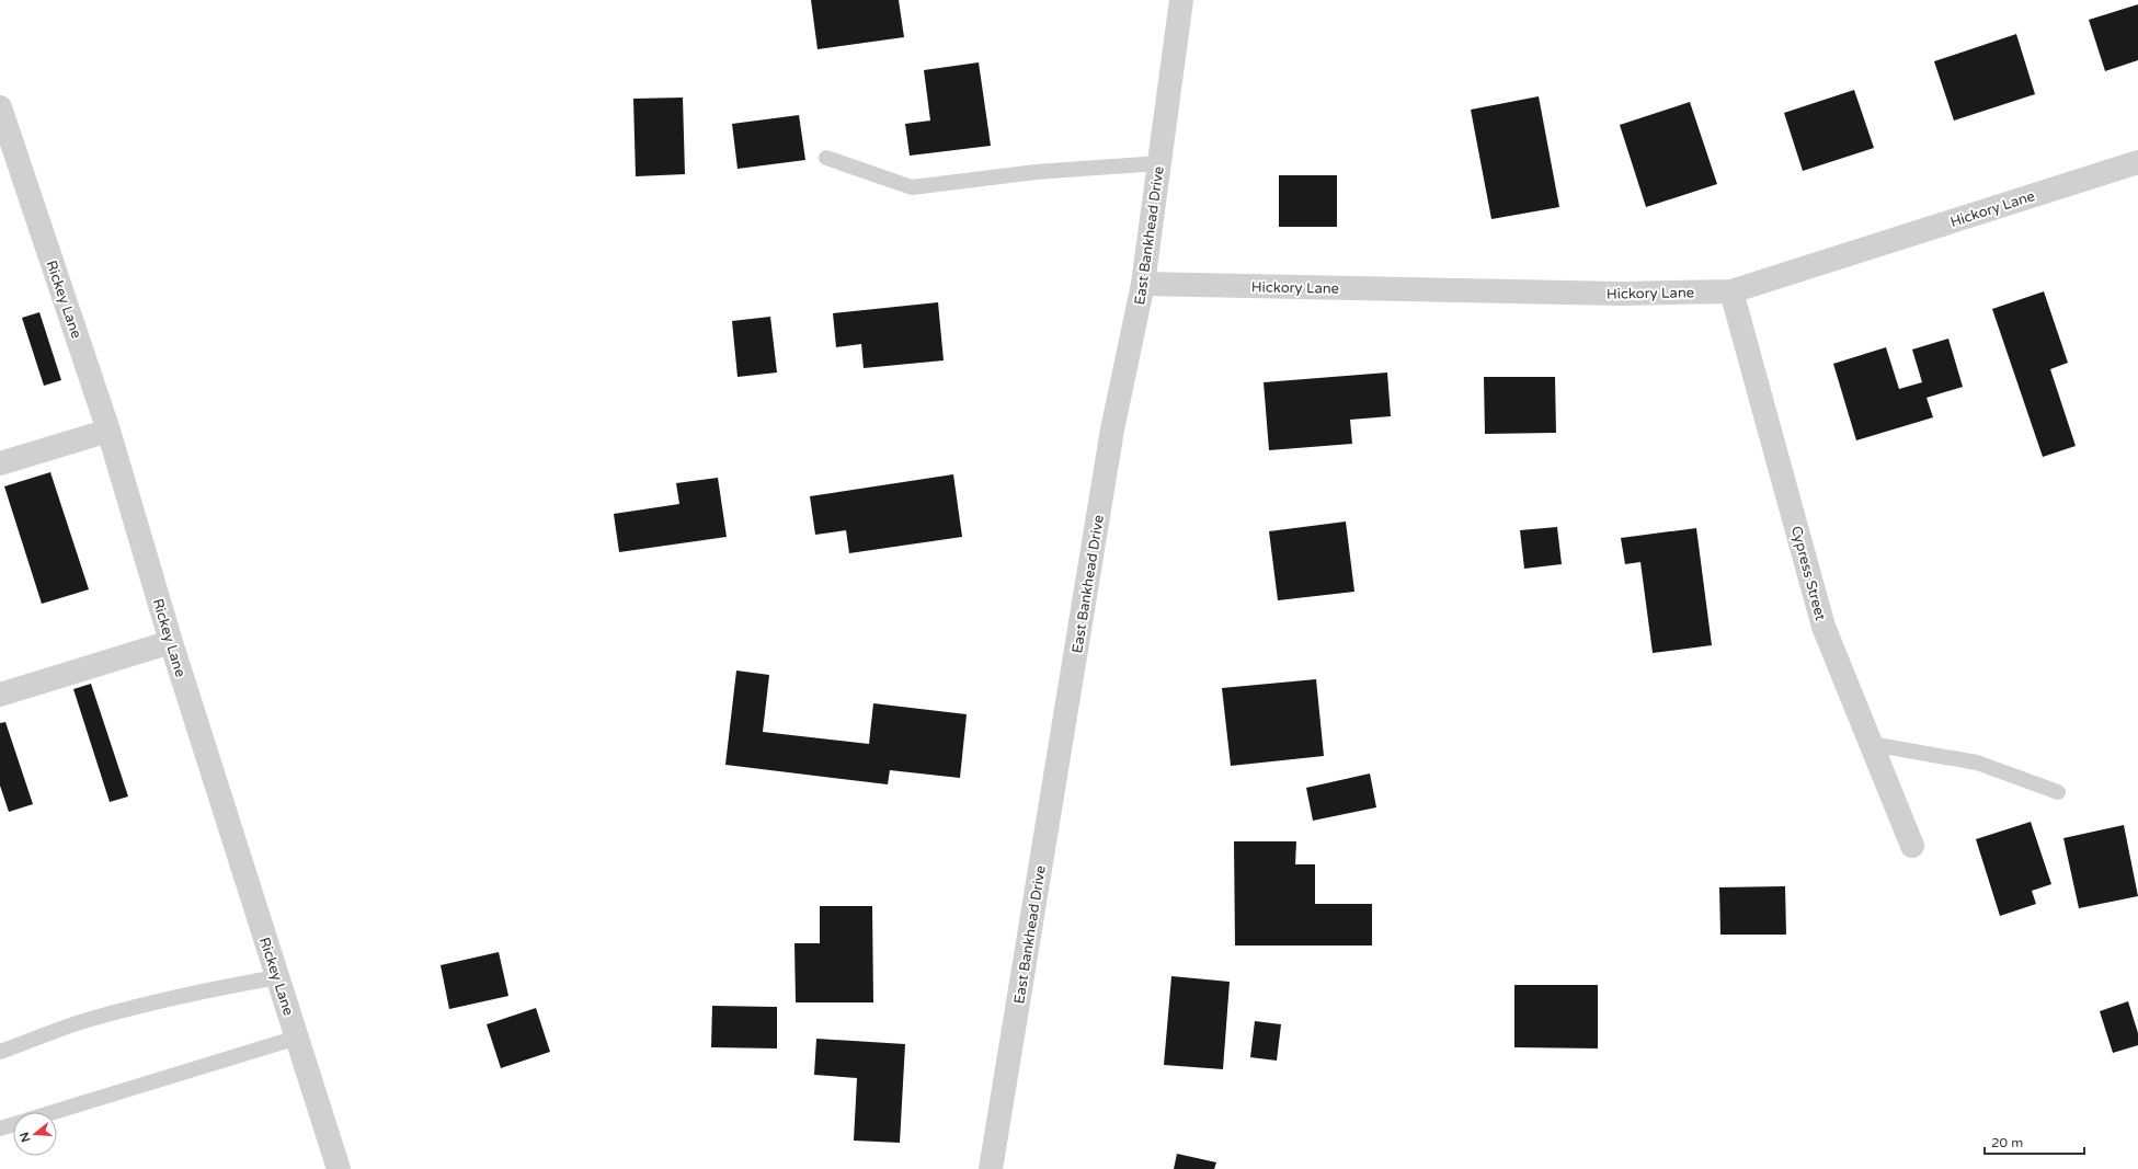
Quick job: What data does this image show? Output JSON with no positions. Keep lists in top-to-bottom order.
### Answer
{
  "streets": {
    "street": [
      "Hickory Lane",
      "East Bankhead Drive",
      "Rickey Lane",
      "Cypress Street"
    ]
  },
  "crossings": [
    ["Hickory Lane", "East Bankhead Drive"],
    ["Hickory Lane", "Cypress Street"]
  ],
  "scale_bar": "20 m",
  "north": "left"
}
